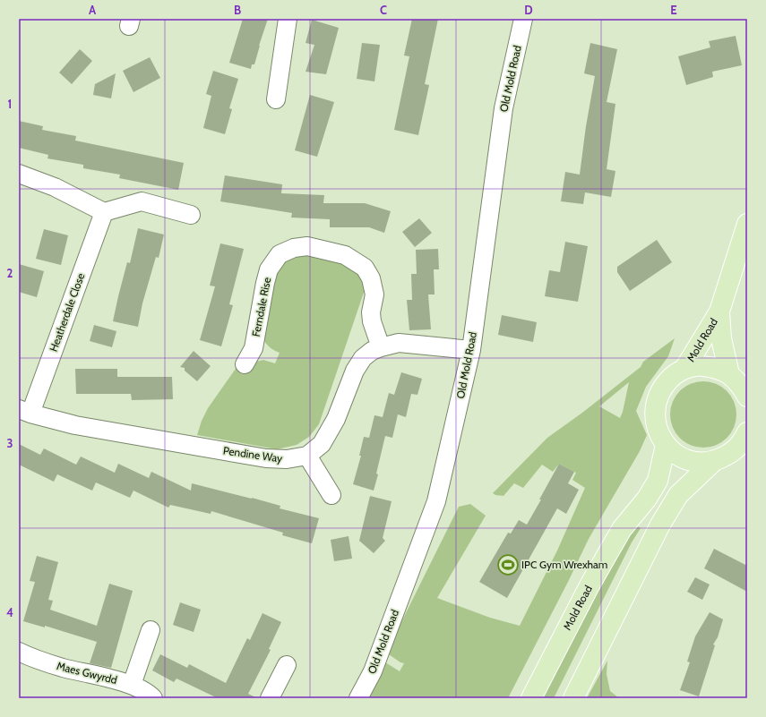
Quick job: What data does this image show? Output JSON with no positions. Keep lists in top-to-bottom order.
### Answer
{
  "streets": {
    "main road": ["Mold Road"],
    "street": [
      "Old Mold Road",
      "Ferndale Rise",
      "Heatherdale Close",
      "Pendine Way",
      "Maes Gwyrdd"
    ]
  },
  "crossings": [
    ["Old Mold Road", "Pendine Way"],
    ["Ferndale Rise", "Pendine Way"],
    ["Heatherdale Close", "Pendine Way"]
  ],
  "places": {
    "sports": ["IPC Gym Wrexham"]
  },
  "grid": {
    "columns": [
      "A",
      "B",
      "C",
      "D",
      "E"
    ],
    "rows": [
      "1",
      "2",
      "3",
      "4"
    ]
  }
}
